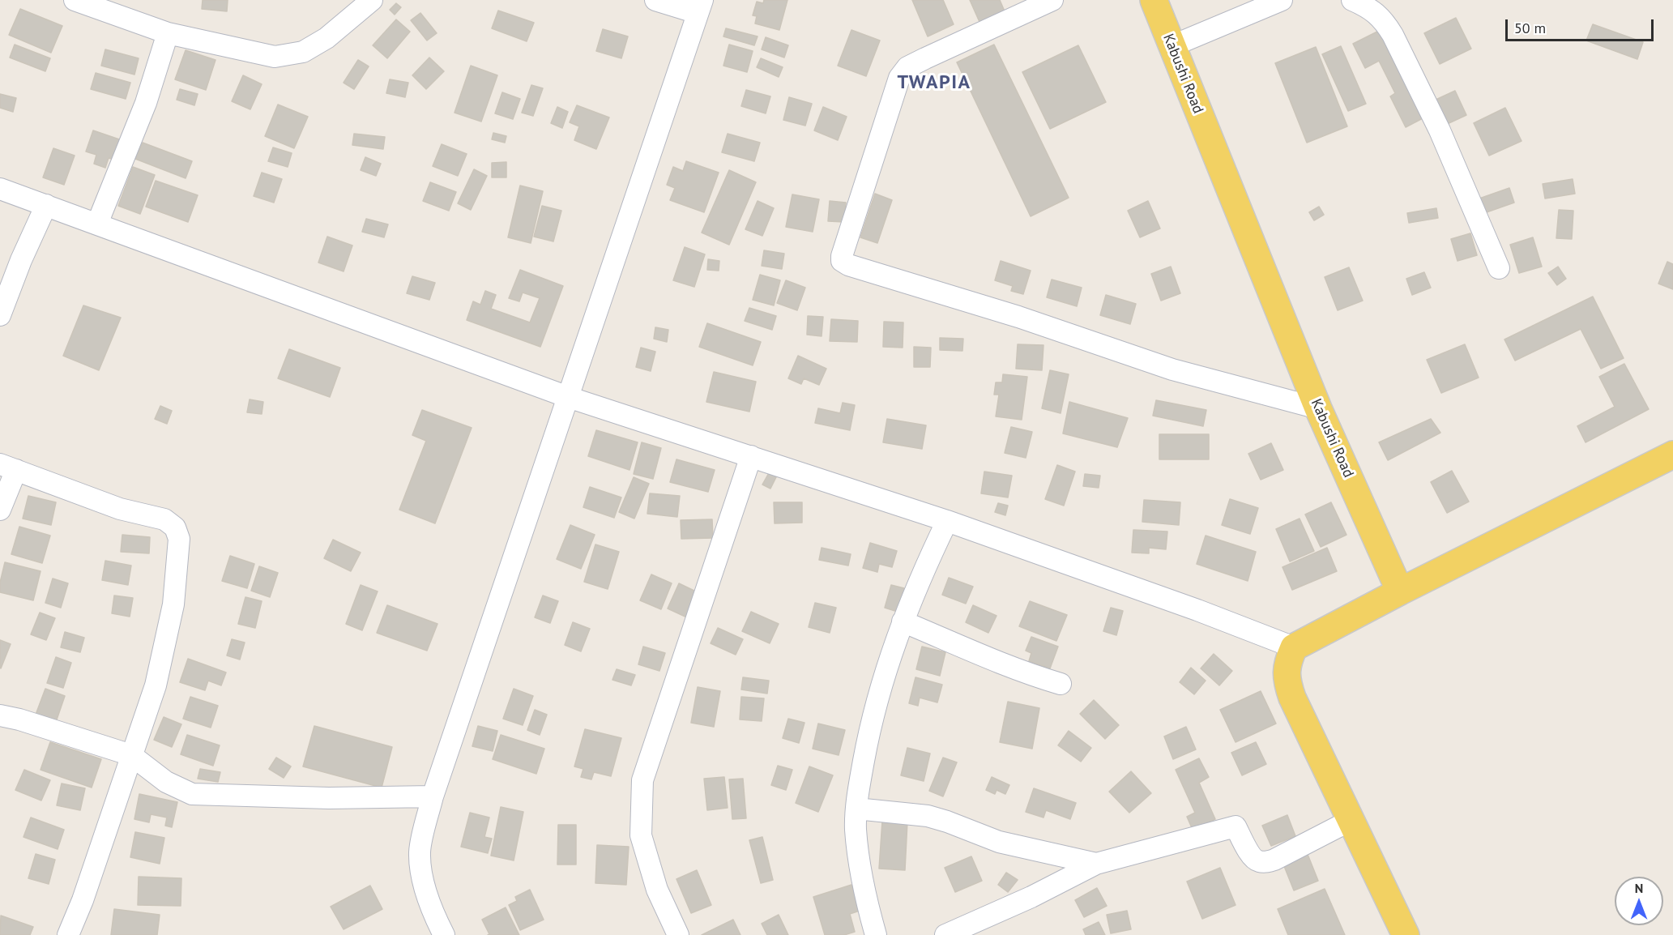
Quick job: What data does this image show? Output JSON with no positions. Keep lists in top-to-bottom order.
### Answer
{
  "streets": {
    "main road": ["Kabushi Road"]
  },
  "districts": ["TWAPIA"],
  "scale_bar": "50 m",
  "north": "top"
}
